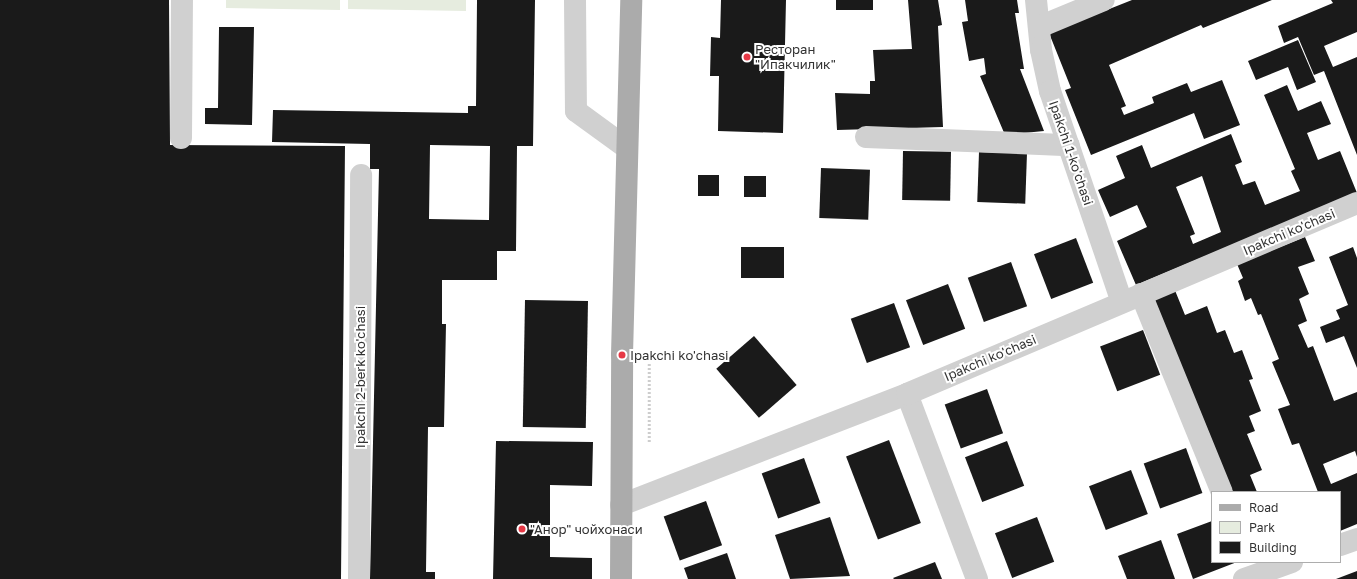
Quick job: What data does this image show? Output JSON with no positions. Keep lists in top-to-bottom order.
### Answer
{
  "streets": {
    "street": ["Ipakchi 1-ko'chasi", "Ipakchi ko'chasi", "Ipakchi 2-berk ko'chasi"]
  },
  "crossings": [
    ["Ipakchi 1-ko'chasi", "Ipakchi ko'chasi"]
  ],
  "places": ["Ресторан \"Ипакчилик\"", "Ipakchi ko'chasi", "\"Анор\" чойхонаси"],
  "legend": ["Road", "Park", "Building"]
}
